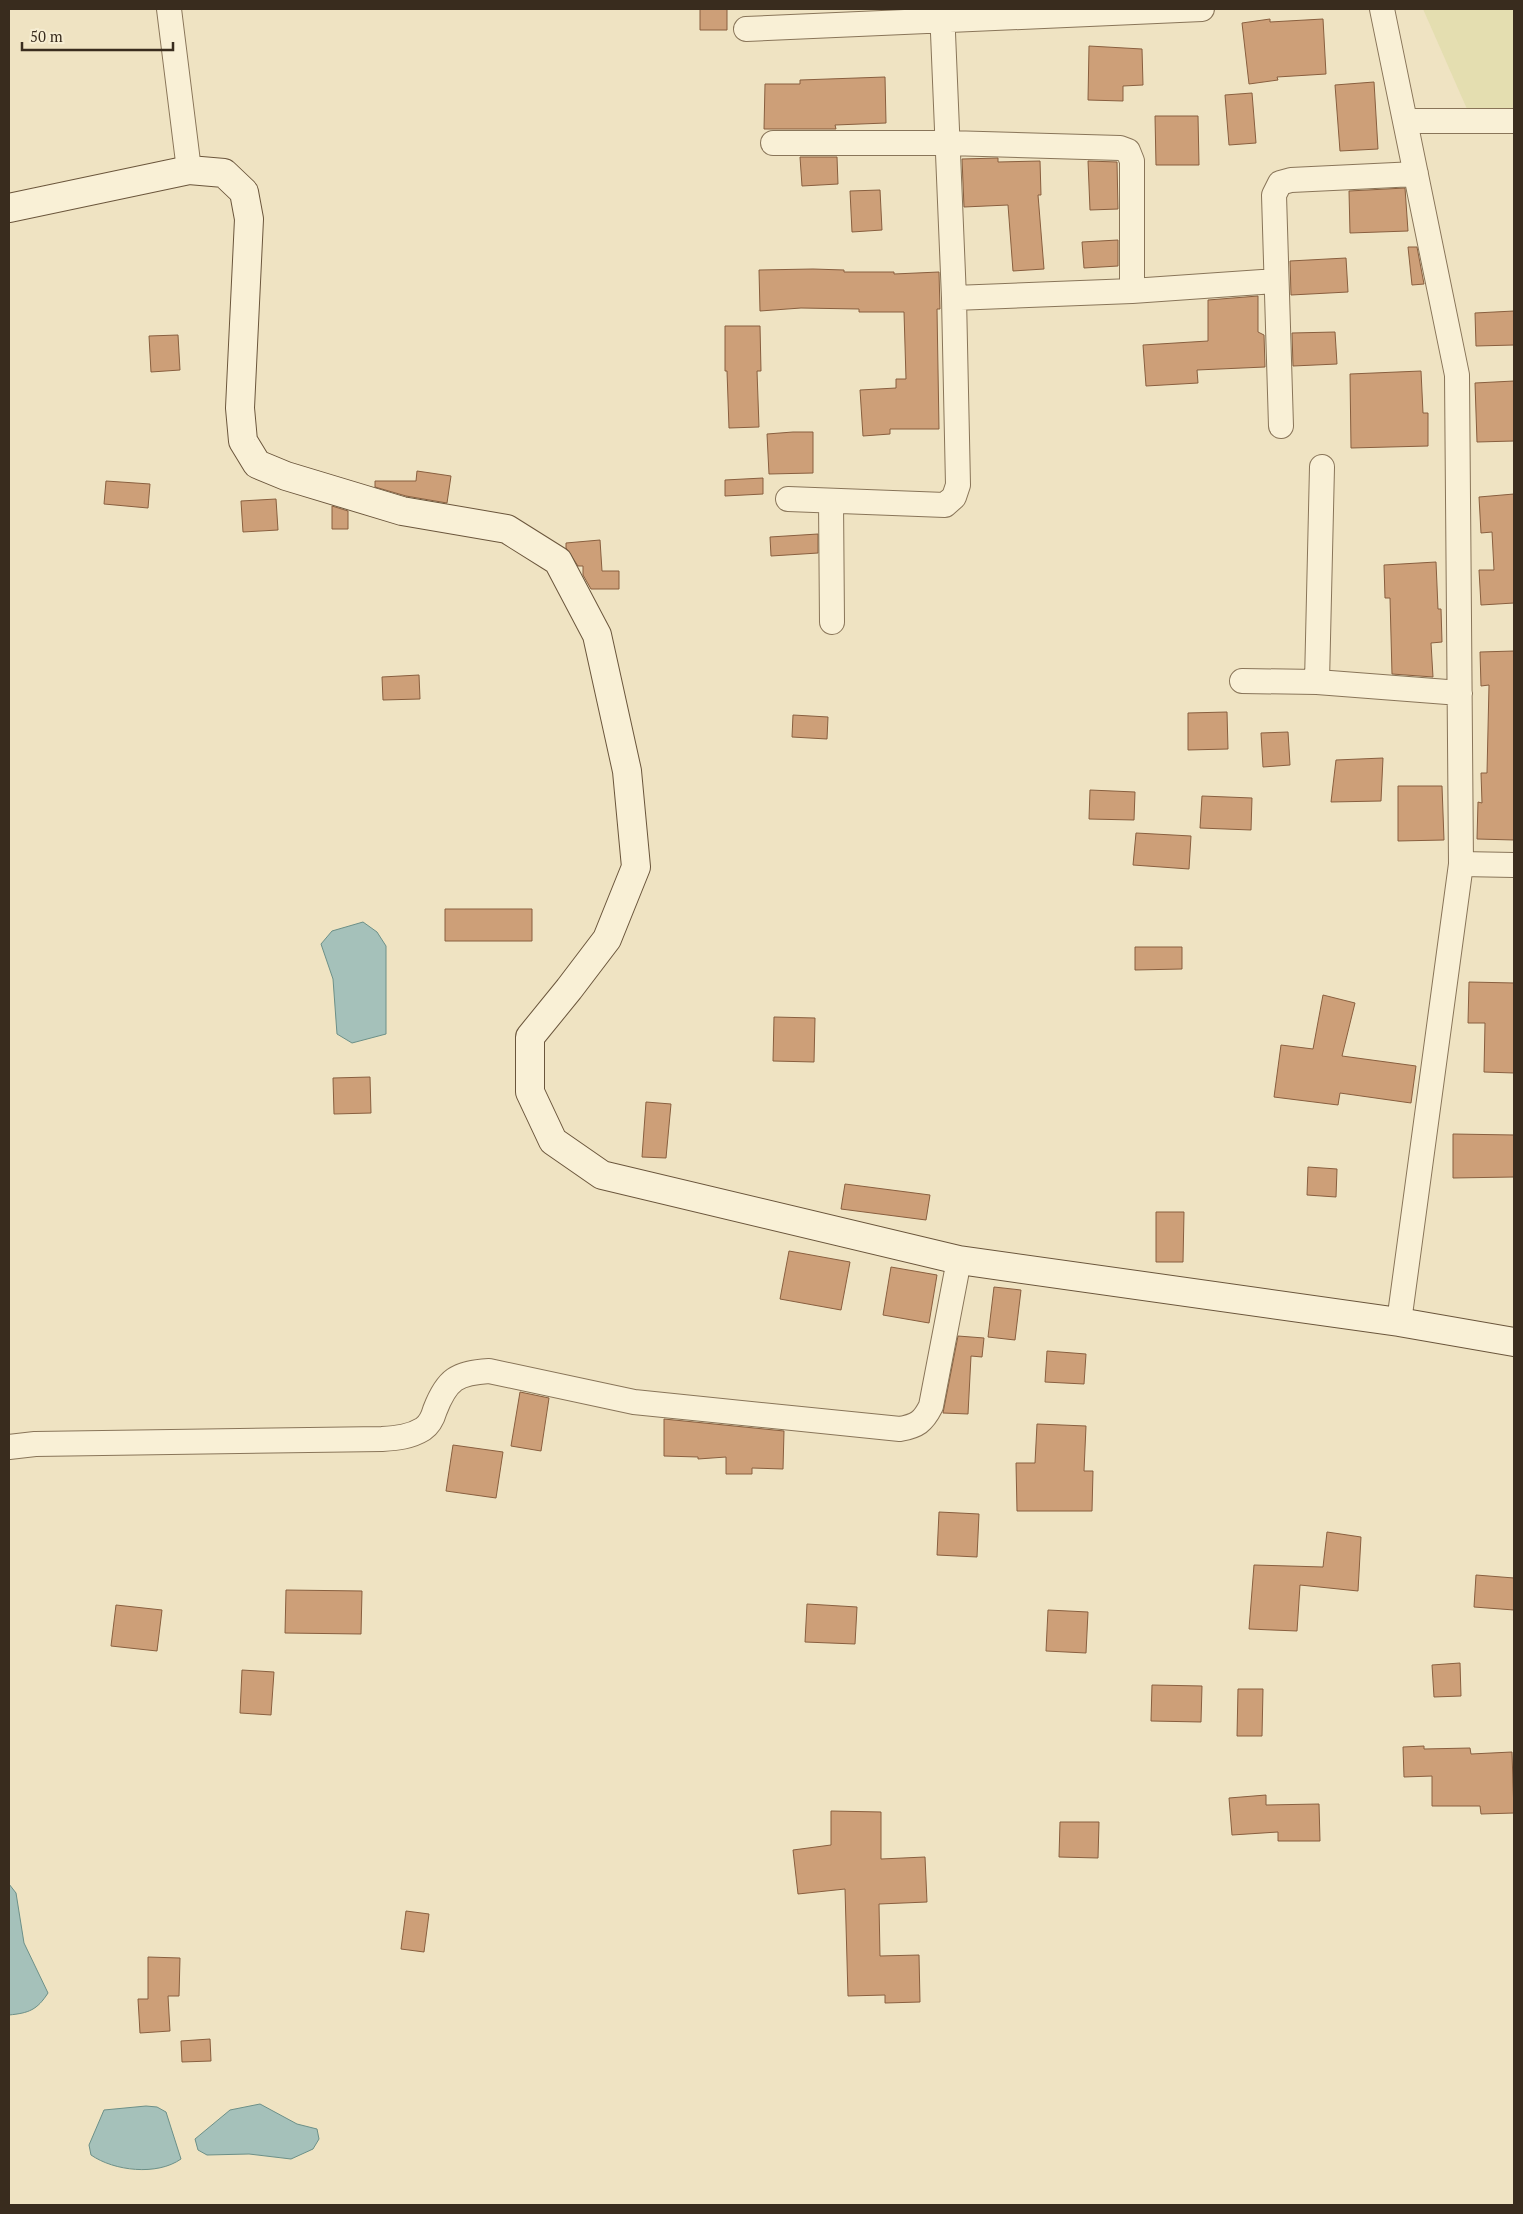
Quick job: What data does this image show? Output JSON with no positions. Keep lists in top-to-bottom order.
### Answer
{
  "scale_bar": "50 m"
}
